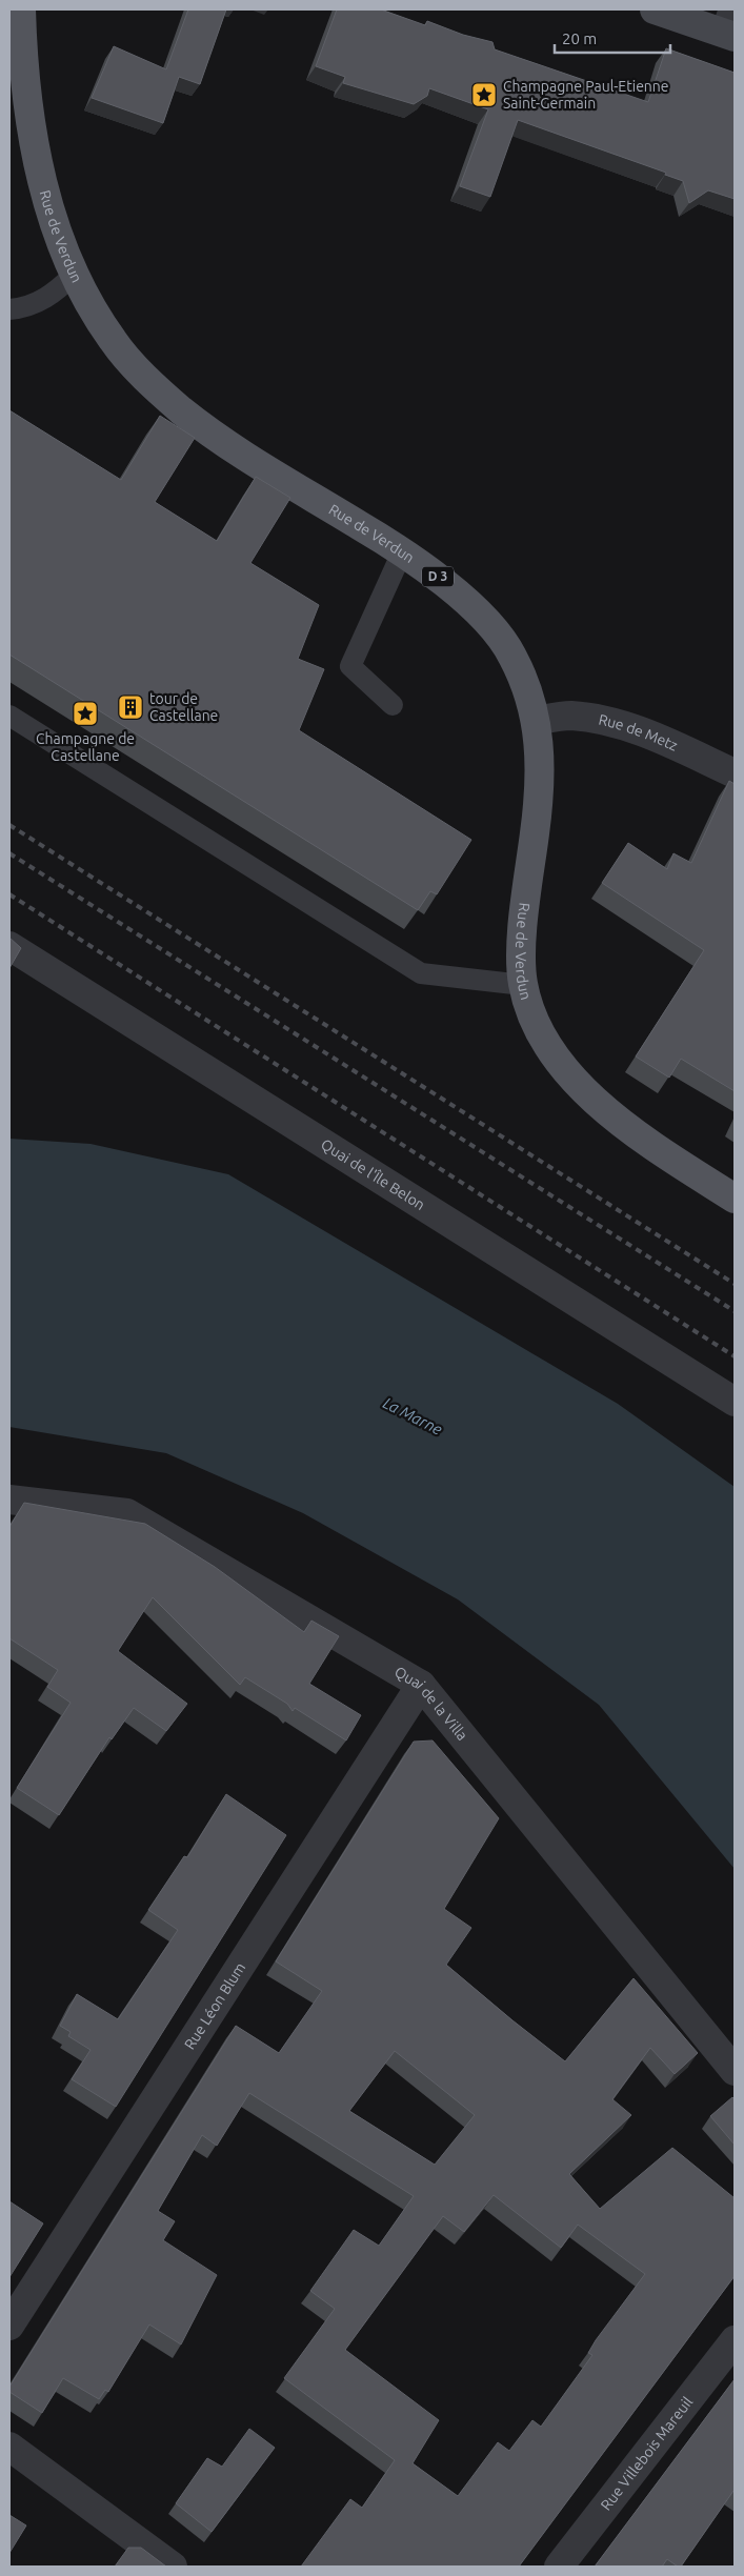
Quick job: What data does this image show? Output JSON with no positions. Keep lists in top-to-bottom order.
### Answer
{
  "streets": {
    "main road": ["Rue de Verdun", "D 3"],
    "street": [
      "Rue de Metz",
      "Quai de l'Île Belon",
      "Quai de la Villa",
      "Rue Léon Blum",
      "Rue Villebois Mareuil"
    ]
  },
  "crossings": [
    ["Rue de Verdun", "Rue de Metz"],
    ["Quai de la Villa", "Rue Léon Blum"]
  ],
  "water": ["La Marne"],
  "places": {
    "place": ["Champagne Paul-Etienne Saint-Germain", "Champagne de Castellane"],
    "building": ["tour de Castellane"]
  },
  "scale_bar": "20 m"
}
